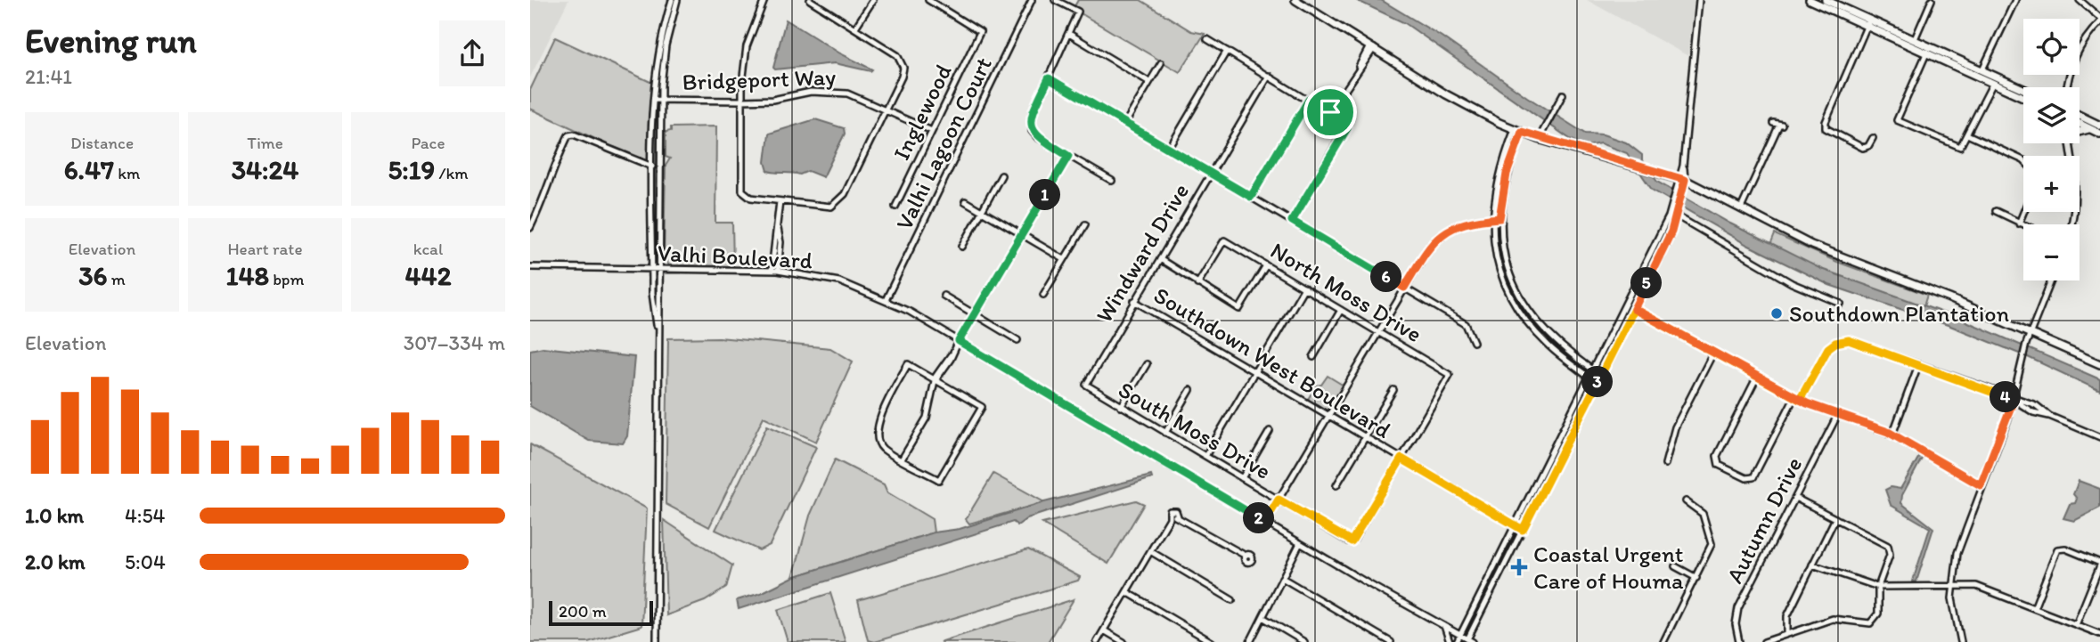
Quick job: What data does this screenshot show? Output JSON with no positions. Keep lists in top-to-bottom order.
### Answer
{
  "streets": {
    "street": [
      "Bridgeport Way",
      "Inglewood",
      "Valhi Lagoon Court",
      "Windward Drive",
      "Valhi Boulevard",
      "North Moss Drive",
      "Southdown West Boulevard",
      "South Moss Drive",
      "Autumn Drive"
    ]
  },
  "crossings": [
    ["Bridgeport Way", "Inglewood"],
    ["Valhi Lagoon Court", "Valhi Boulevard"],
    ["Windward Drive", "Southdown West Boulevard"],
    ["Windward Drive", "South Moss Drive"],
    ["North Moss Drive", "Southdown West Boulevard"],
    ["North Moss Drive", "South Moss Drive"],
    ["Southdown West Boulevard", "South Moss Drive"]
  ],
  "places": {
    "other": ["Southdown Plantation"],
    "health": ["Coastal Urgent Care of Houma"]
  },
  "scale_bar": "200 m",
  "page": {
    "heading": ["Evening run", "21:41"],
    "map_buttons": ["+", "−"],
    "stats": [
      ["Distance", "6.47 km"],
      ["Time", "34:24"],
      ["Pace", "5:19 /km"],
      ["Elevation", "36 m"],
      ["Heart rate", "148 bpm"],
      ["kcal", "442"]
    ],
    "pins": [
      "1",
      "6",
      "5",
      "3",
      "4",
      "2"
    ],
    "chart": ["Elevation", "307–334 m"],
    "list": [
      {
        "name": "1.0 km",
        "note": "4:54"
      },
      {
        "name": "2.0 km",
        "note": "5:04"
      }
    ],
    "scale": "200 m"
  }
}
